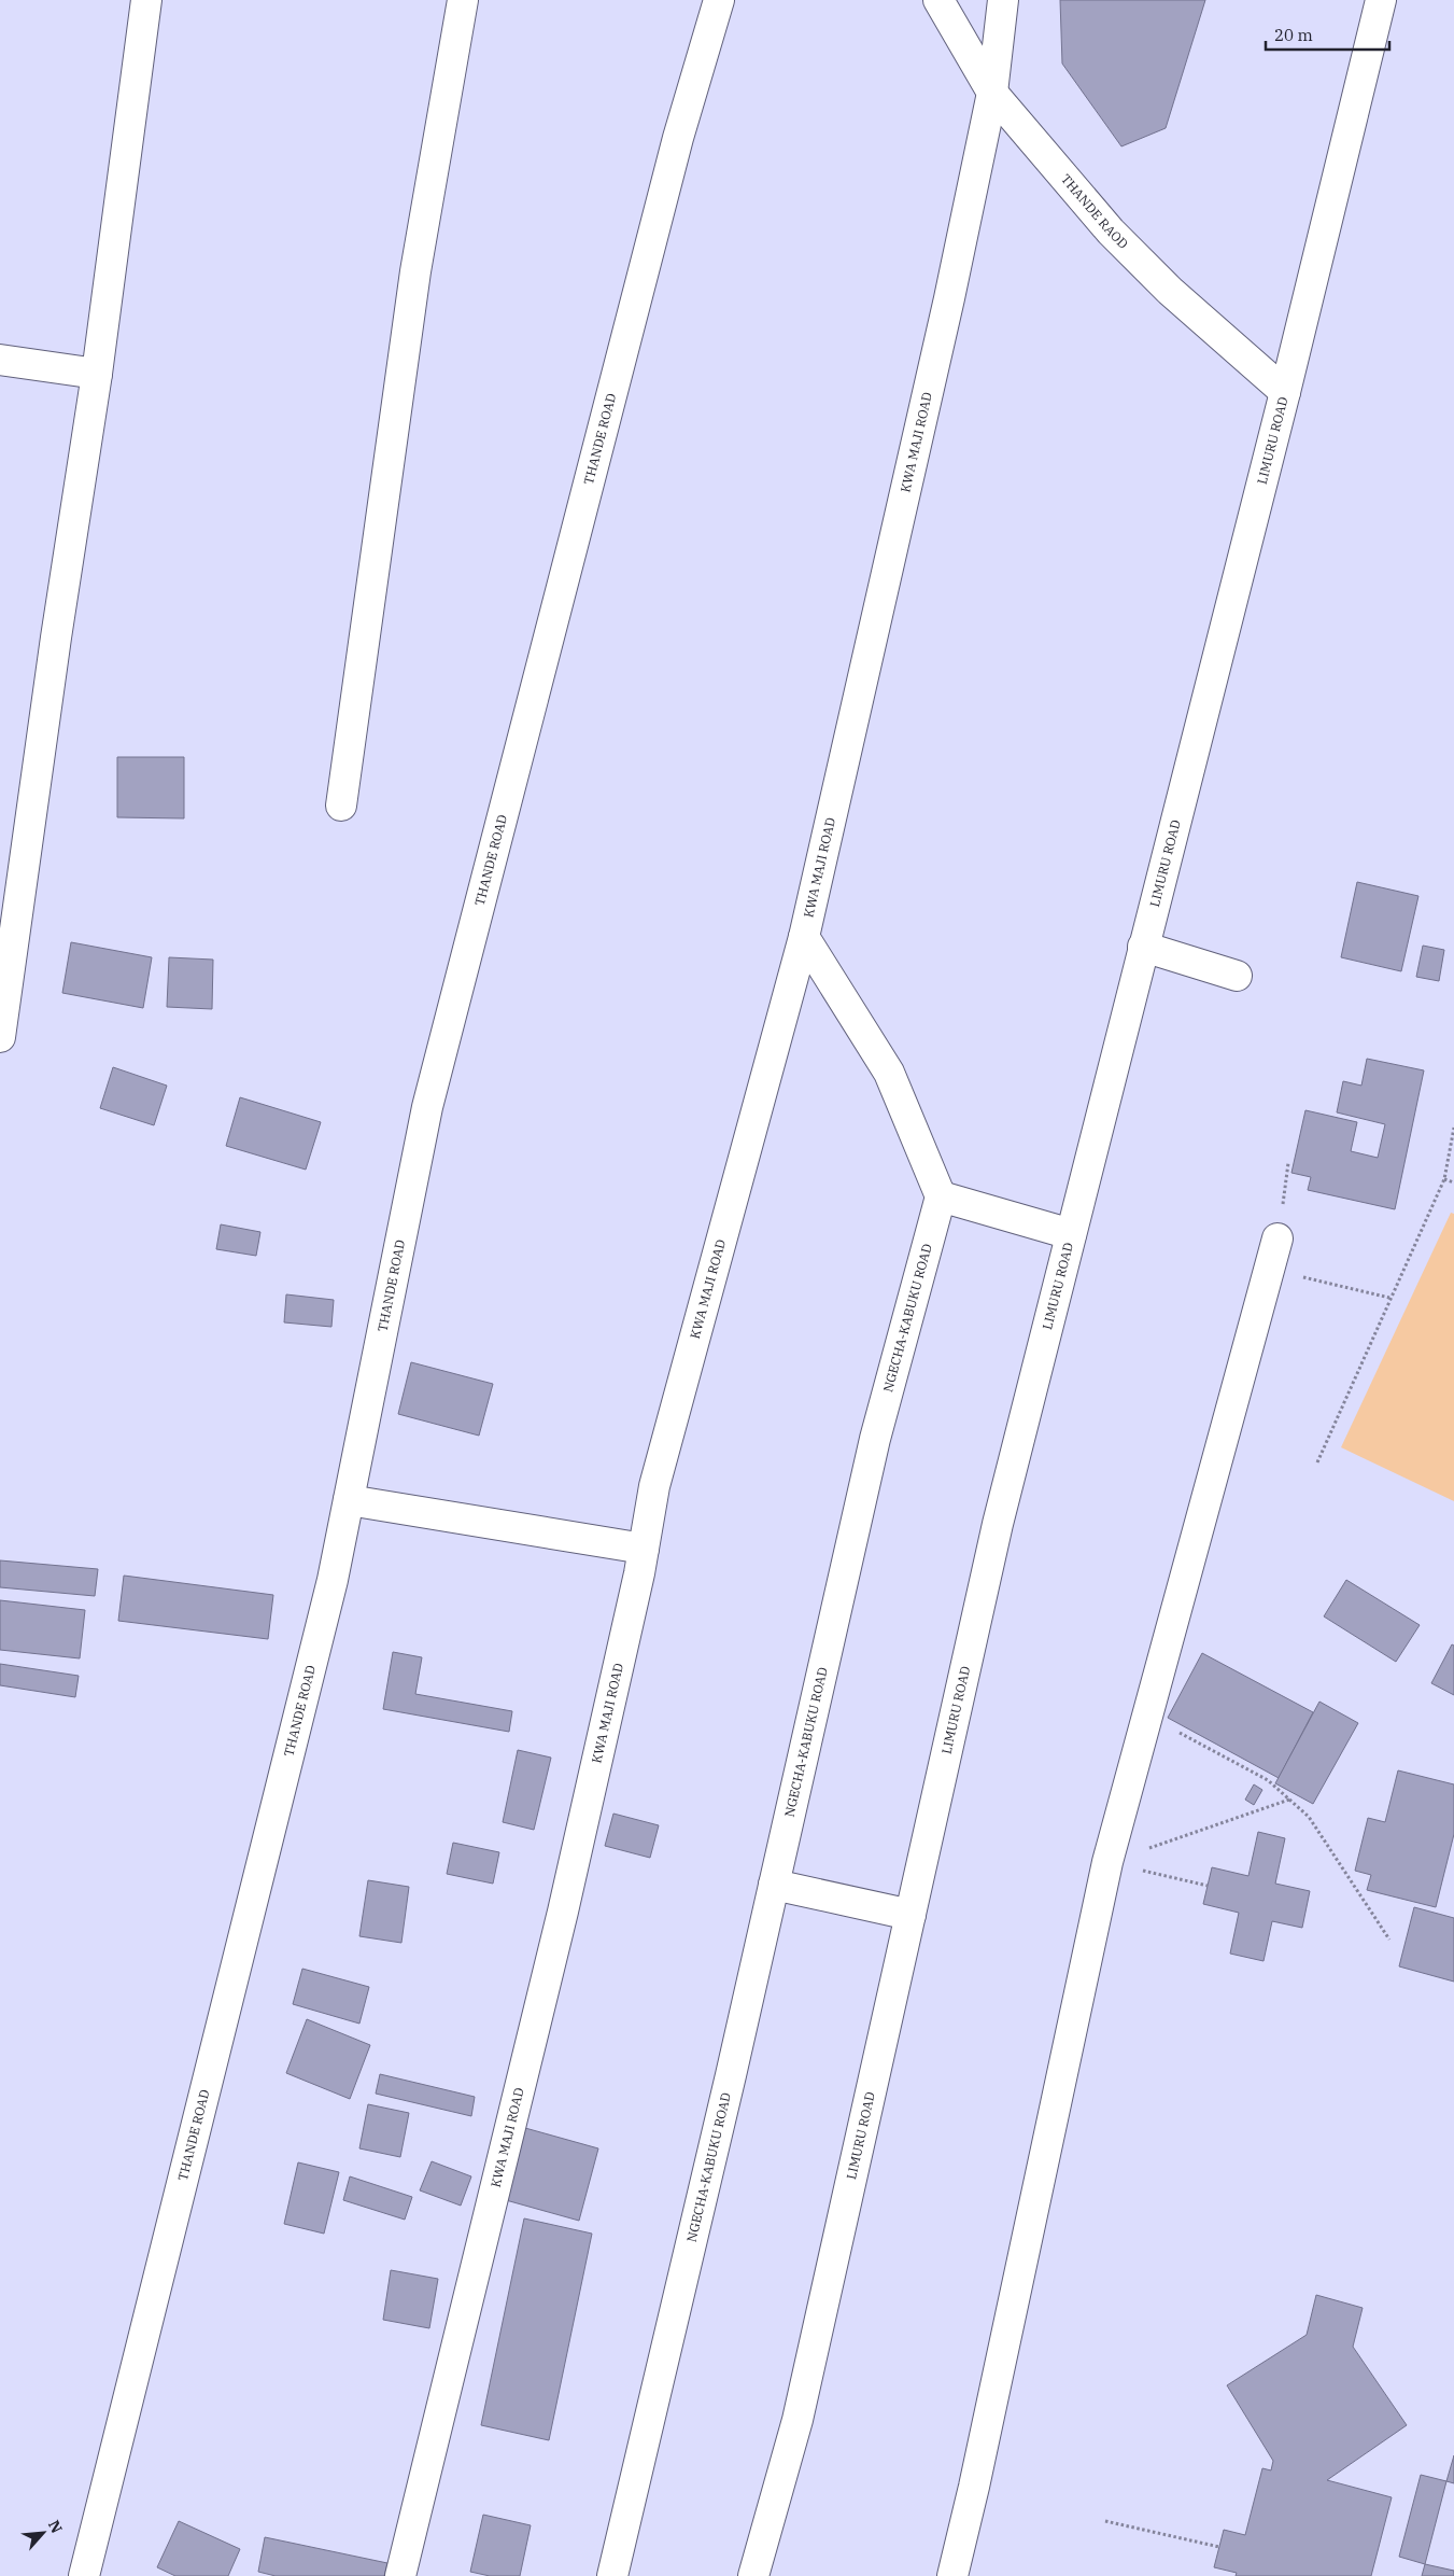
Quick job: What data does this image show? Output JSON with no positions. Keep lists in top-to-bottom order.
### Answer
{
  "streets": {
    "main road": [
      "THANDE RAOD",
      "THANDE ROAD",
      "LIMURU ROAD",
      "KWA MAJI ROAD",
      "NGECHA-KABUKU ROAD"
    ]
  },
  "crossings": [
    ["THANDE RAOD", "LIMURU ROAD"],
    ["THANDE RAOD", "KWA MAJI ROAD"]
  ],
  "scale_bar": "20 m",
  "north": "top right"
}
